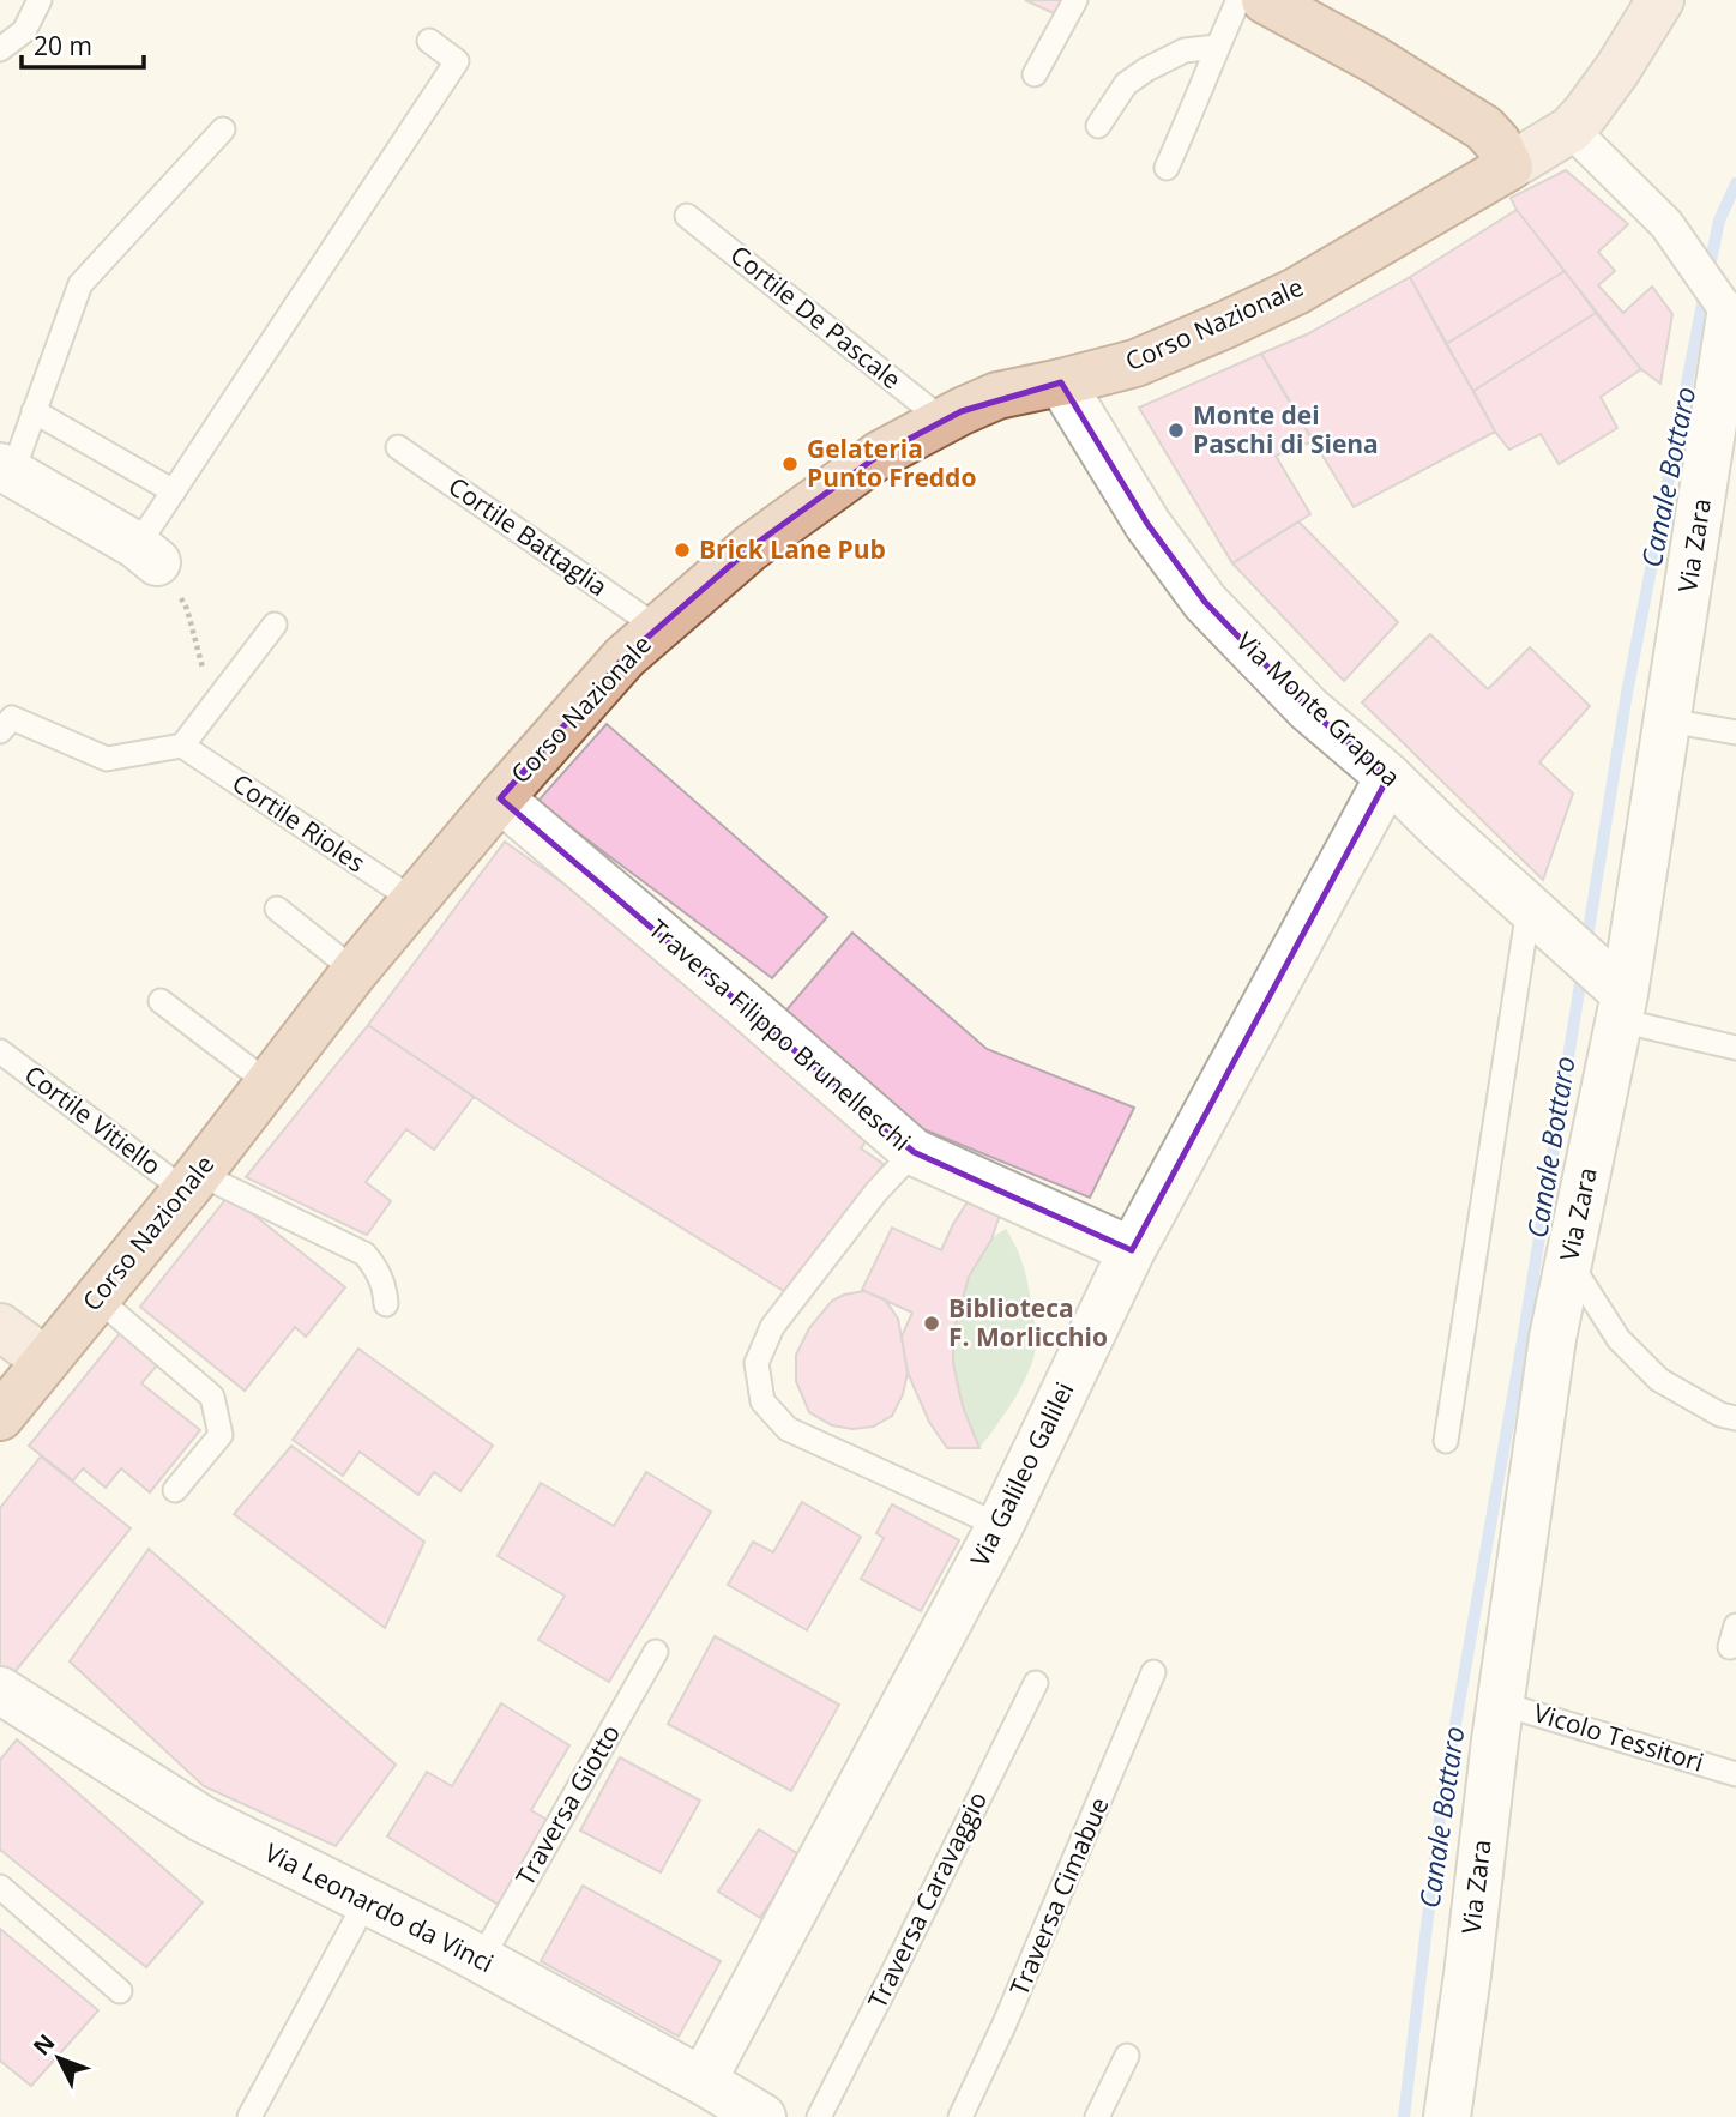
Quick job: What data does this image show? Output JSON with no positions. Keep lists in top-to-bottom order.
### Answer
{
  "streets": {
    "main road": ["Corso Nazionale"],
    "street": [
      "Via Zara",
      "Via Monte Grappa",
      "Traversa Filippo Brunelleschi",
      "Via Galileo Galilei",
      "Via Leonardo da Vinci"
    ],
    "lane": [
      "Cortile De Pascale",
      "Cortile Battaglia",
      "Cortile Rioles",
      "Cortile Vitiello",
      "Vicolo Tessitori",
      "Traversa Giotto",
      "Traversa Cimabue",
      "Traversa Caravaggio"
    ]
  },
  "crossings": [
    ["Cortile De Pascale", "Corso Nazionale"],
    ["Corso Nazionale", "Cortile Battaglia"],
    ["Corso Nazionale", "Via Monte Grappa"],
    ["Corso Nazionale", "Cortile Rioles"],
    ["Corso Nazionale", "Traversa Filippo Brunelleschi"],
    ["Corso Nazionale", "Cortile Vitiello"],
    ["Via Zara", "Via Monte Grappa"],
    ["Via Zara", "Vicolo Tessitori"],
    ["Via Monte Grappa", "Via Galileo Galilei"],
    ["Traversa Filippo Brunelleschi", "Via Galileo Galilei"],
    ["Via Galileo Galilei", "Via Leonardo da Vinci"],
    ["Traversa Giotto", "Via Leonardo da Vinci"]
  ],
  "water": ["Canale Bottaro"],
  "places": [
    "Monte dei Paschi di Siena",
    "Gelateria Punto Freddo",
    "Brick Lane Pub",
    "Biblioteca F. Morlicchio"
  ],
  "scale_bar": "20 m",
  "north": "top left"
}
